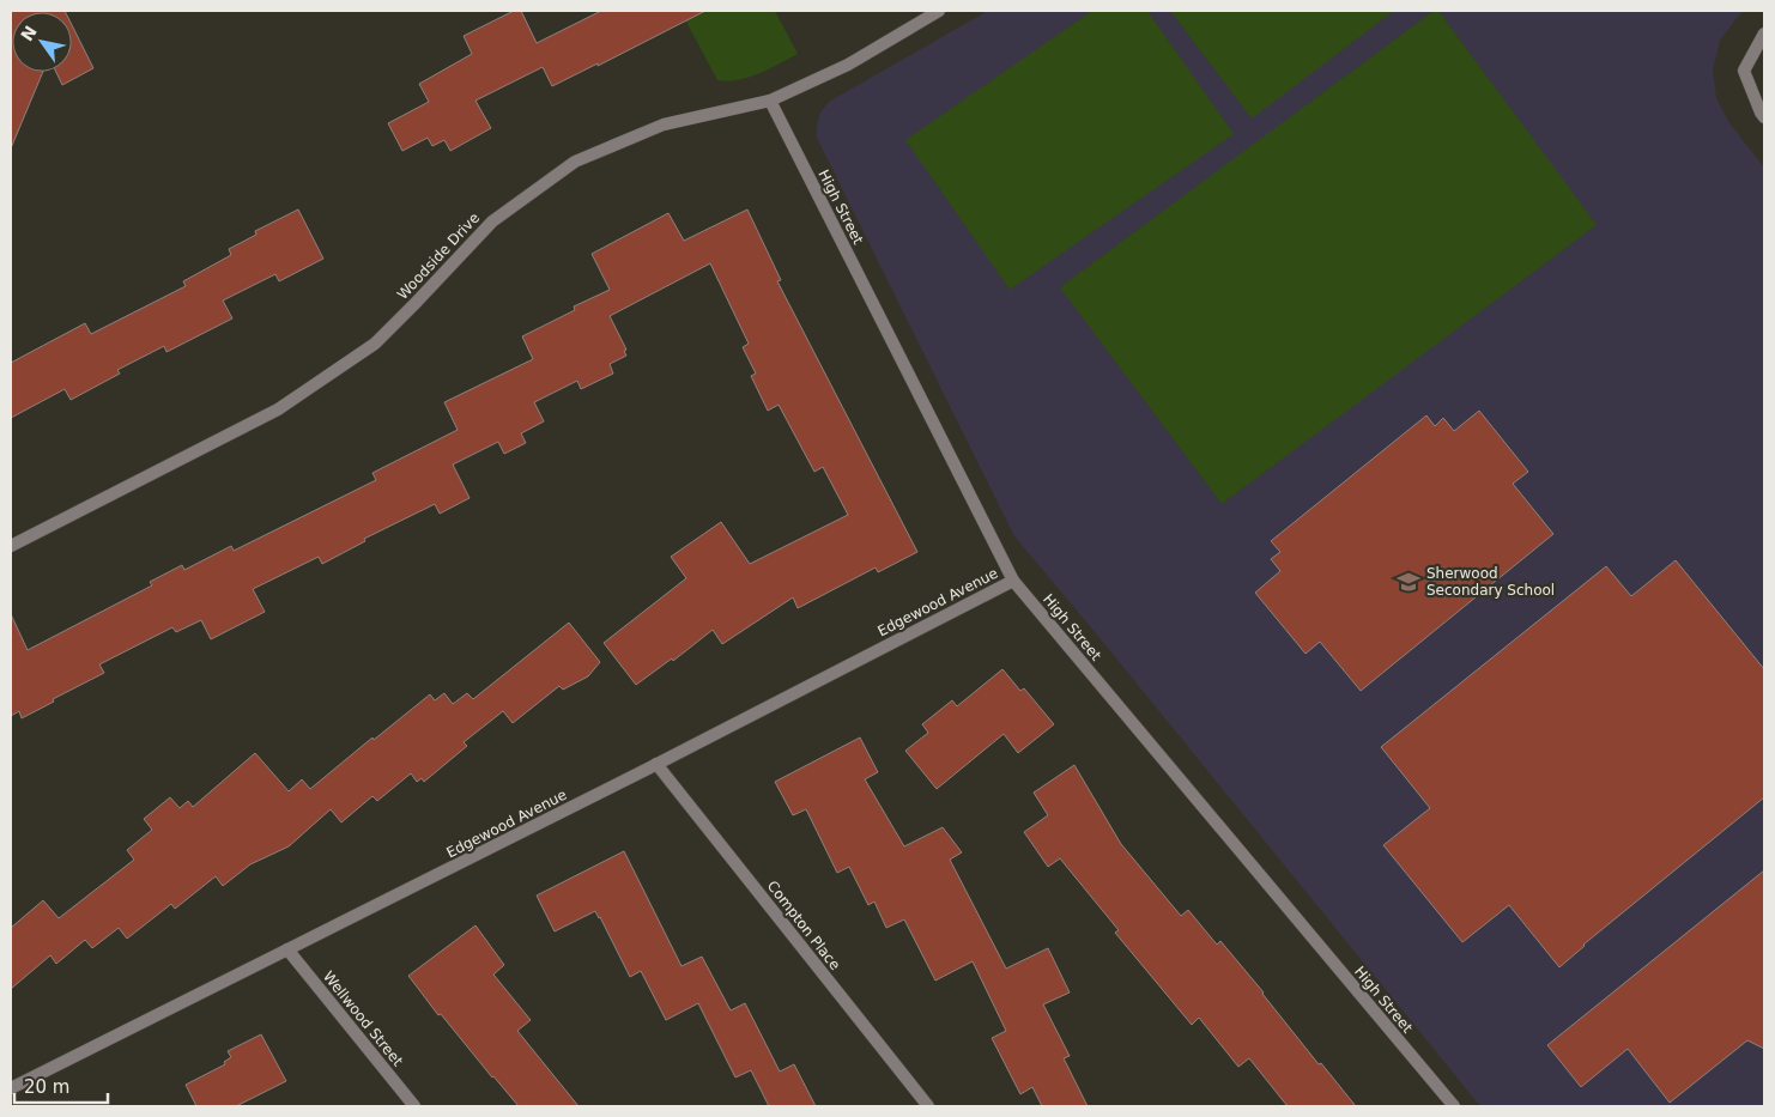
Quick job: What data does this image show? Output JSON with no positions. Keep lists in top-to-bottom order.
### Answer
{
  "streets": {
    "street": [
      "High Street",
      "Woodside Drive",
      "Edgewood Avenue",
      "Compton Place",
      "Wellwood Street"
    ]
  },
  "crossings": [
    ["High Street", "Woodside Drive"],
    ["High Street", "Edgewood Avenue"],
    ["Edgewood Avenue", "Compton Place"],
    ["Edgewood Avenue", "Wellwood Street"]
  ],
  "places": {
    "school or university": ["Sherwood Secondary School"]
  },
  "scale_bar": "20 m",
  "north": "top left"
}
